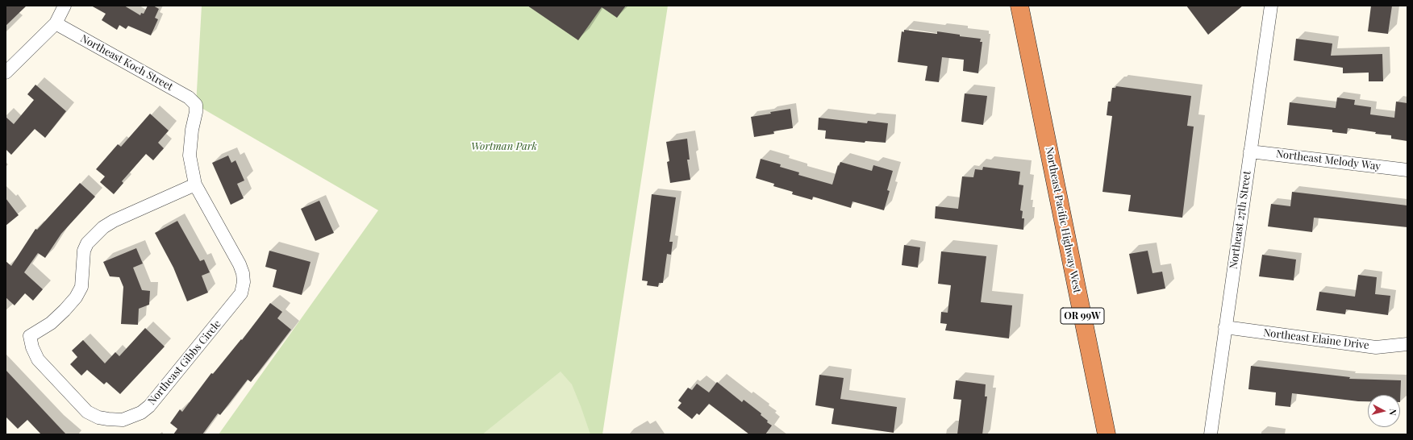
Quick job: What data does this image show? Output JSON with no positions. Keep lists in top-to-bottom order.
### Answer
{
  "streets": {
    "highway": ["Northeast Pacific Highway West", "OR 99W"],
    "street": [
      "Northeast Koch Street",
      "Northeast Melody Way",
      "Northeast 27th Street",
      "Northeast Elaine Drive",
      "Northeast Gibbs Circle"
    ]
  },
  "crossings": [
    ["Northeast Koch Street", "Northeast Gibbs Circle"],
    ["Northeast Melody Way", "Northeast 27th Street"],
    ["Northeast 27th Street", "Northeast Elaine Drive"]
  ],
  "parks": ["Wortman Park"],
  "north": "right"
}
